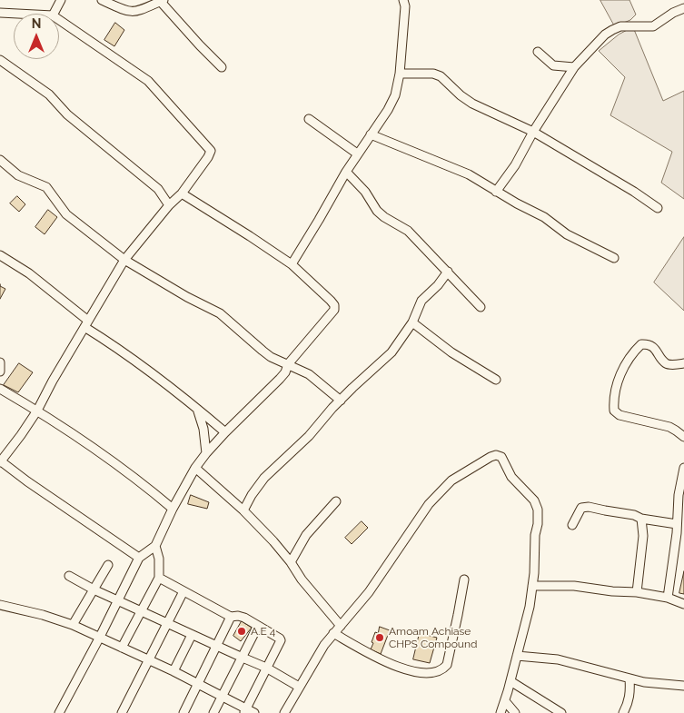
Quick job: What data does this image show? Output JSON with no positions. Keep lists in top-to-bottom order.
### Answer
{
  "places": ["A.E 4", "Amoam Achiase CHPS Compound"],
  "north": "top"
}
